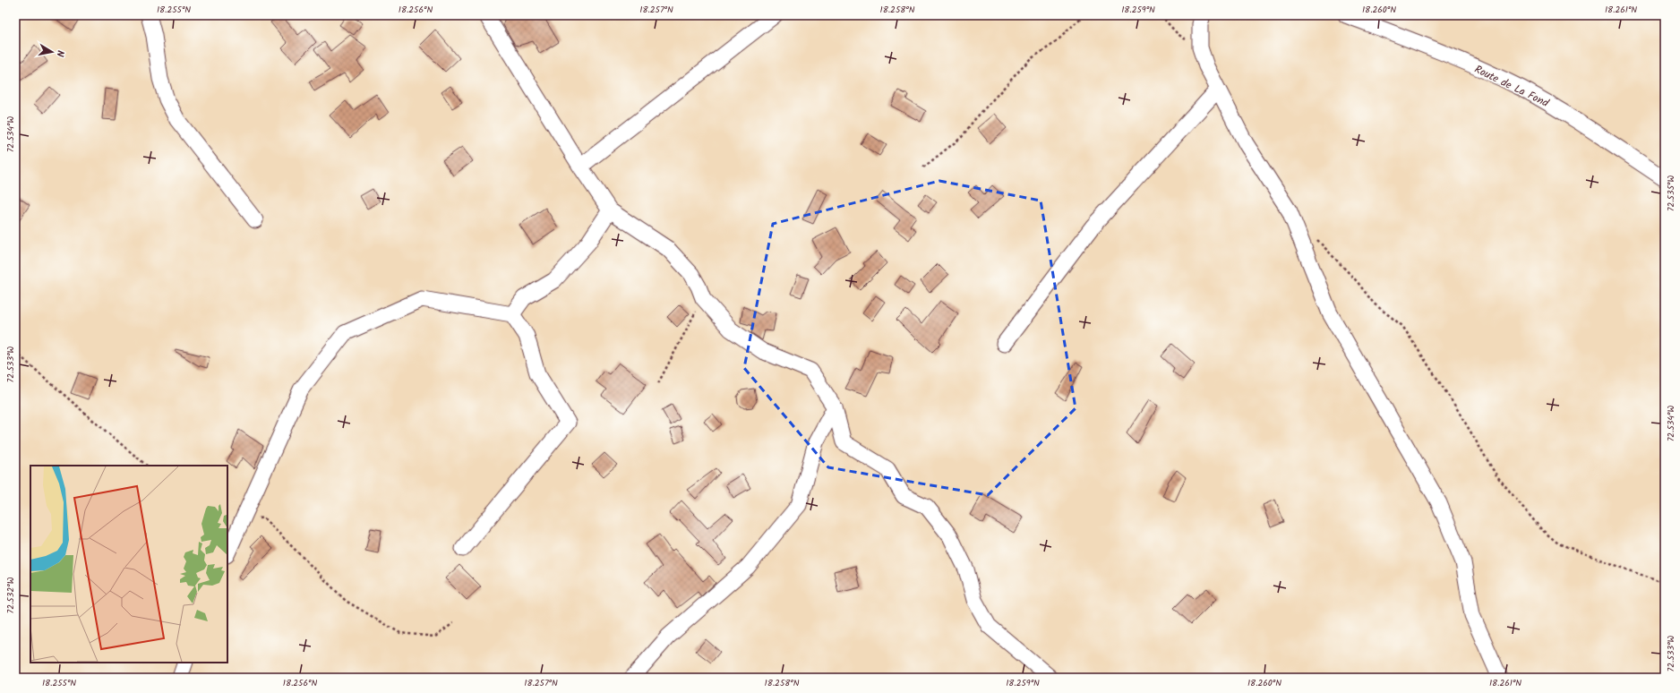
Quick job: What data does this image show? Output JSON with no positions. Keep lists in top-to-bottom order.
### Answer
{
  "streets": {
    "street": ["Route de La Fond"]
  },
  "north": "right",
  "coordinates": [
    "18.255°N",
    "18.256°N",
    "18.257°N",
    "18.258°N",
    "18.259°N",
    "18.260°N",
    "18.261°N",
    "72.534°W",
    "72.535°W",
    "72.533°W",
    "72.532°W"
  ]
}
